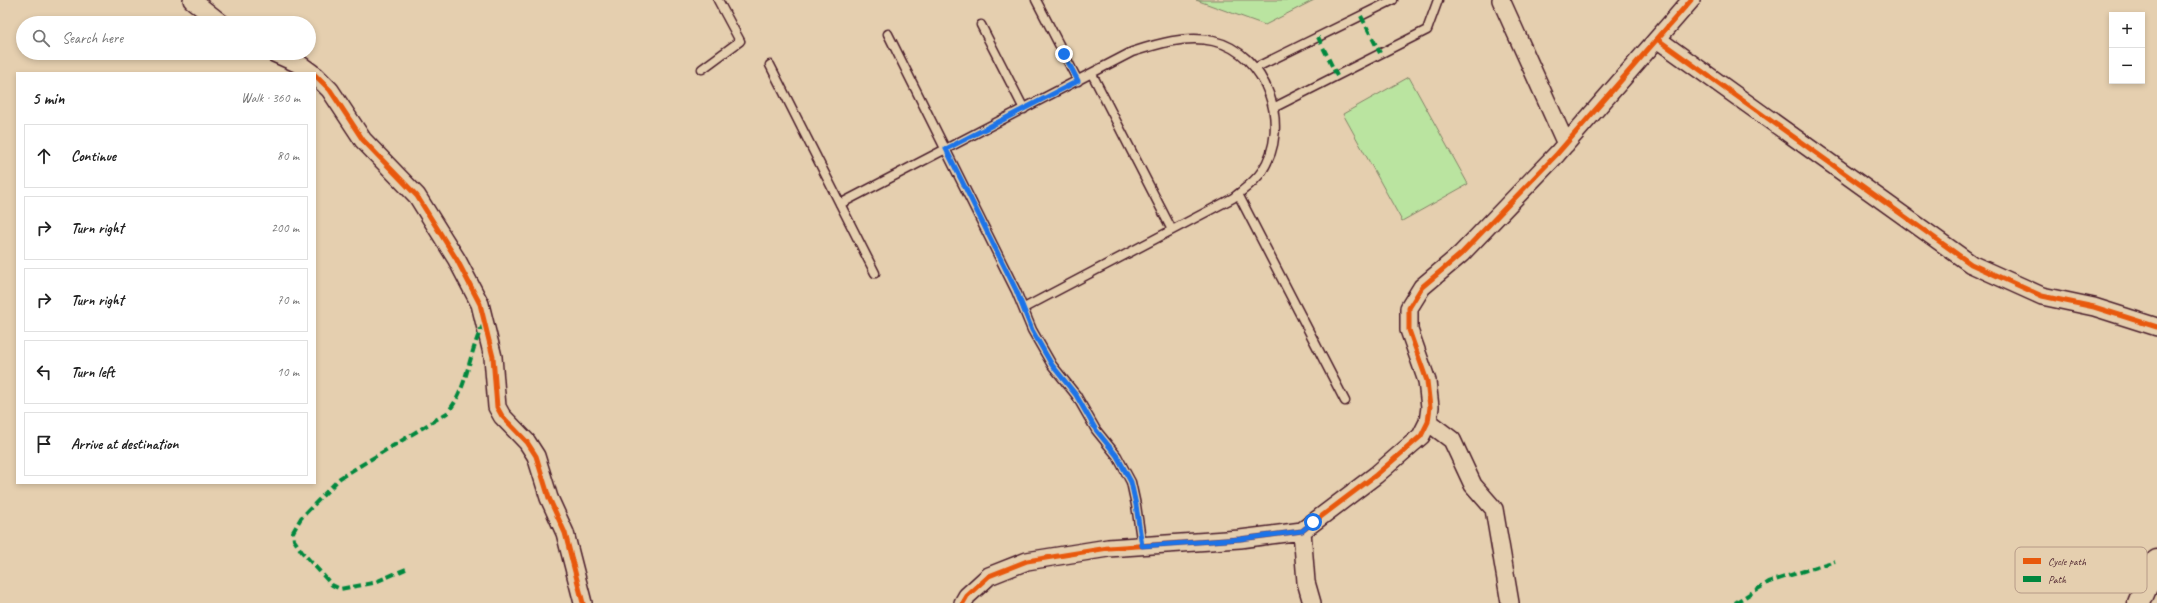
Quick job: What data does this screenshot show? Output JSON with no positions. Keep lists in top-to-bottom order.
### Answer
{
  "legend": ["Cycle path", "Path"],
  "page": {
    "map_buttons": ["+", "−"],
    "search": "Search here",
    "heading": ["5 min", "Walk · 360 m"],
    "list": [
      ["Continue", "80 m"],
      ["Turn right", "200 m"],
      ["Turn right", "70 m"],
      ["Turn left", "10 m"],
      "Arrive at destination"
    ]
  }
}
